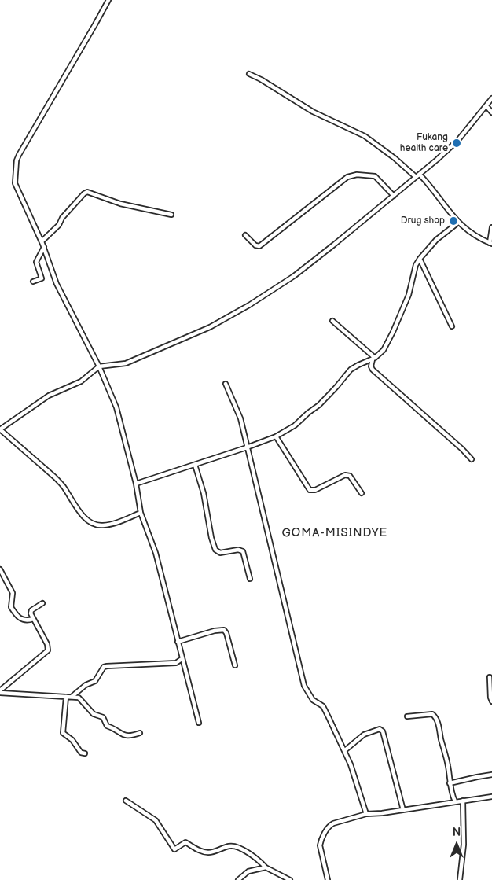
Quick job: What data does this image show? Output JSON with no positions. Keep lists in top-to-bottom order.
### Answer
{
  "districts": ["GOMA-MISINDYE"],
  "places": ["Fukang health care", "Drug shop"],
  "north": "top"
}
